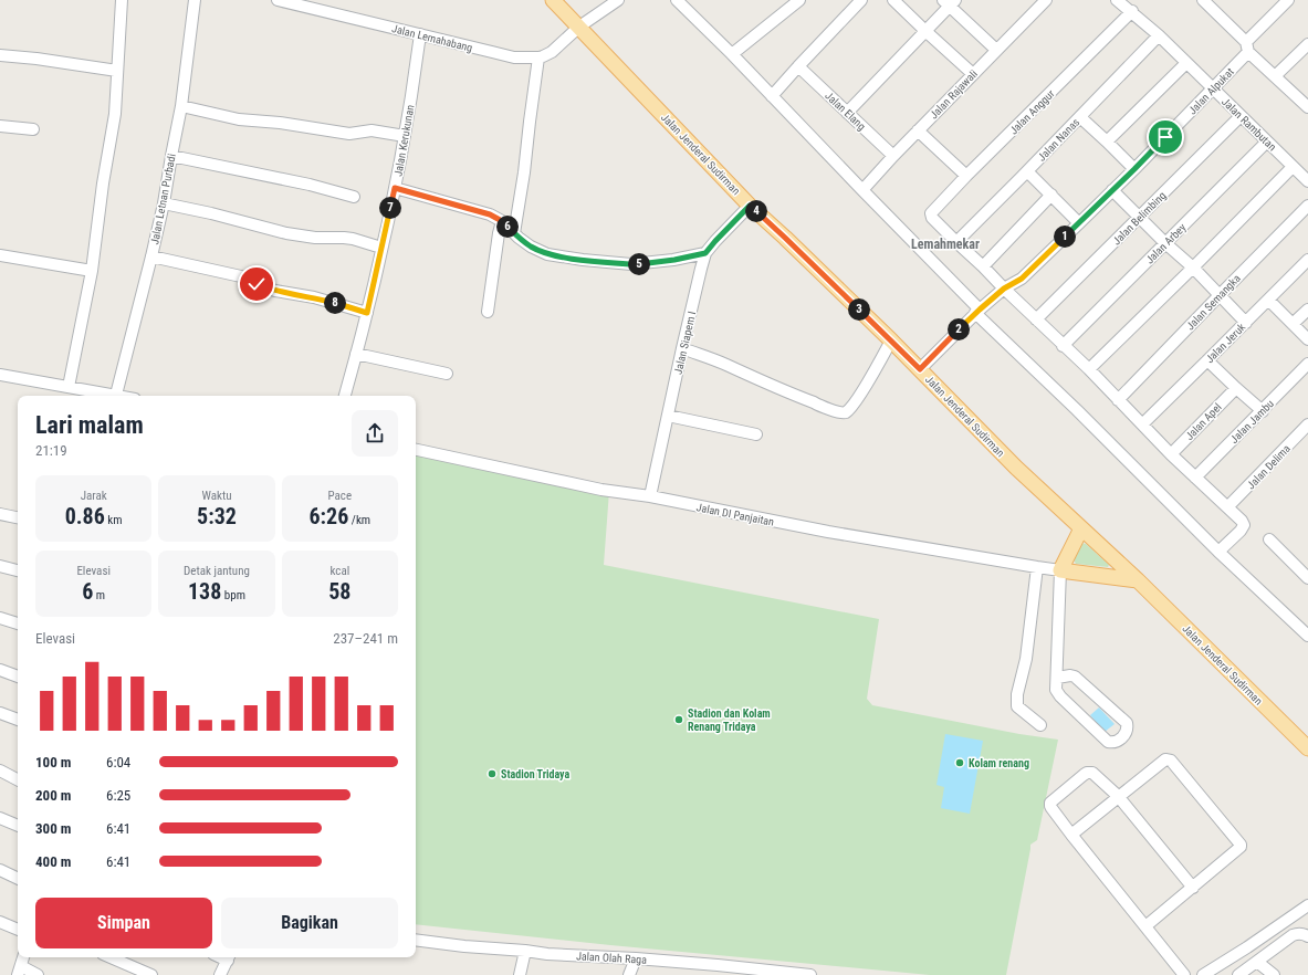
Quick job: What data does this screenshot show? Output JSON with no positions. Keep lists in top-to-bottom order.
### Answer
{
  "streets": {
    "main road": ["Jalan Jenderal Sudirman"],
    "street": [
      "Jalan Lemahabang",
      "Jalan Alpukat",
      "Jalan Rajawali",
      "Jalan Elang",
      "Jalan Anggur",
      "Jalan Rambutan",
      "Jalan Nanas",
      "Jalan Kerukunan",
      "Jalan Letnan Purbadi",
      "Jalan Belimbing",
      "Jalan Arbey",
      "Jalan Semangka",
      "Jalan Siapem I",
      "Jalan Jeruk",
      "Jalan Apel",
      "Jalan Jambu",
      "Jalan Delima",
      "Jalan DI Panjaitan",
      "Jalan Olah Raga"
    ]
  },
  "crossings": [
    ["Jalan Lemahabang", "Jalan Kerukunan"],
    ["Jalan Lemahabang", "Jalan Jenderal Sudirman"],
    ["Jalan Alpukat", "Jalan Rambutan"],
    ["Jalan Alpukat", "Jalan Jenderal Sudirman"],
    ["Jalan Rajawali", "Jalan Elang"],
    ["Jalan Anggur", "Jalan Rambutan"],
    ["Jalan Anggur", "Jalan Nanas"],
    ["Jalan Rambutan", "Jalan Nanas"],
    ["Jalan Rambutan", "Jalan Belimbing"],
    ["Jalan Rambutan", "Jalan Arbey"],
    ["Jalan Jenderal Sudirman", "Jalan Siapem I"],
    ["Jalan Siapem I", "Jalan DI Panjaitan"]
  ],
  "districts": ["Lemahmekar"],
  "places": ["Stadion dan Kolam Renang Tridaya", "Kolam renang", "Stadion Tridaya"],
  "page": {
    "pins": [
      "7",
      "4",
      "6",
      "1",
      "5",
      "8",
      "3",
      "2"
    ],
    "heading": ["Lari malam", "21:19"],
    "stats": [
      ["Jarak", "0.86 km"],
      ["Waktu", "5:32"],
      ["Pace", "6:26 /km"],
      ["Elevasi", "6 m"],
      ["Detak jantung", "138 bpm"],
      ["kcal", "58"]
    ],
    "chart": ["Elevasi", "237–241 m"],
    "list": [
      {
        "name": "100 m",
        "note": "6:04"
      },
      {
        "name": "200 m",
        "note": "6:25"
      },
      {
        "name": "300 m",
        "note": "6:41"
      },
      {
        "name": "400 m",
        "note": "6:41"
      }
    ],
    "buttons": ["Simpan", "Bagikan"]
  }
}
